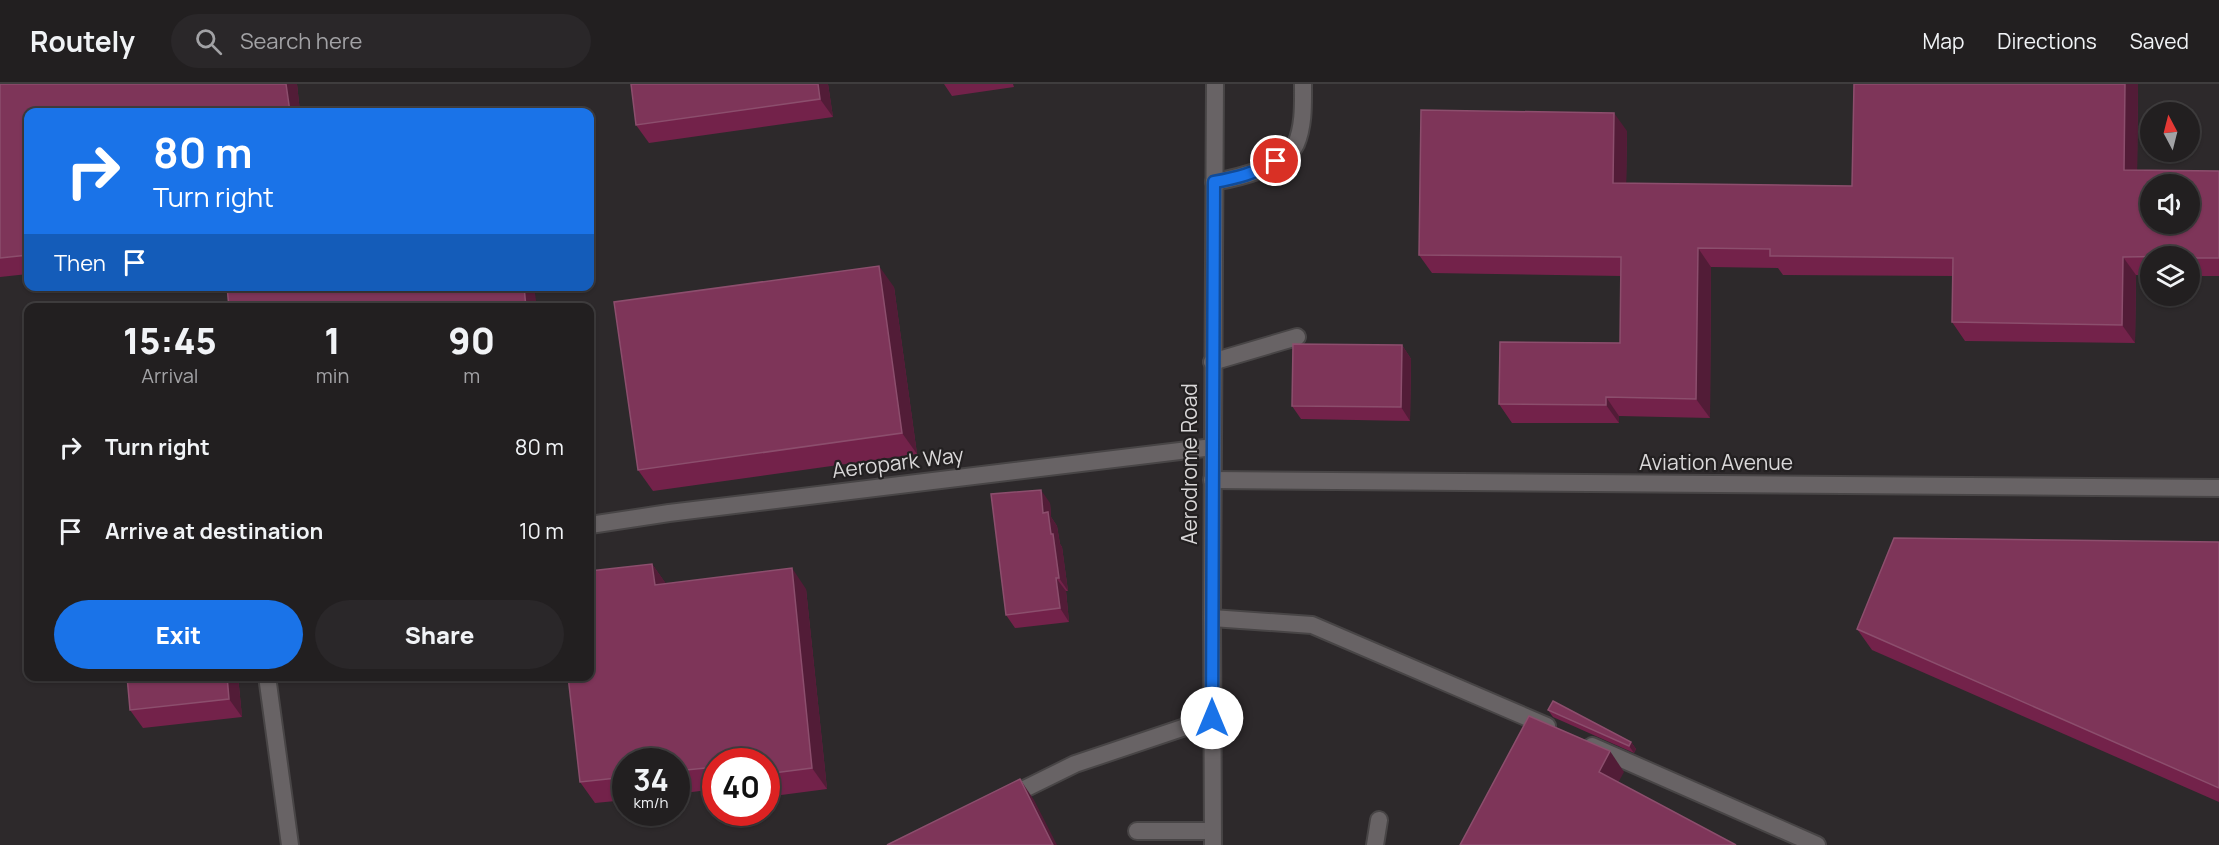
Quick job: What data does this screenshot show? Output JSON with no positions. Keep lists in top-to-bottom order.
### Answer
{
  "streets": {
    "street": ["Aeropark Way", "Aviation Avenue", "Aerodrome Road"]
  },
  "crossings": [
    ["Aeropark Way", "Aerodrome Road"],
    ["Aviation Avenue", "Aerodrome Road"]
  ],
  "north": "top",
  "page": {
    "header": "Routely",
    "search": "Search here",
    "nav": ["Map", "Directions", "Saved"],
    "turn": ["80 m", "Turn right"],
    "then": "Then",
    "eta": [
      "15:45",
      "Arrival",
      "1",
      "min",
      "90",
      "m"
    ],
    "list": [
      {
        "name": "Turn right",
        "value": "80 m"
      },
      {
        "name": "Arrive at destination",
        "value": "10 m"
      }
    ],
    "buttons": ["Exit", "Share"],
    "speed": "34 km/h",
    "limit": "40"
  }
}
